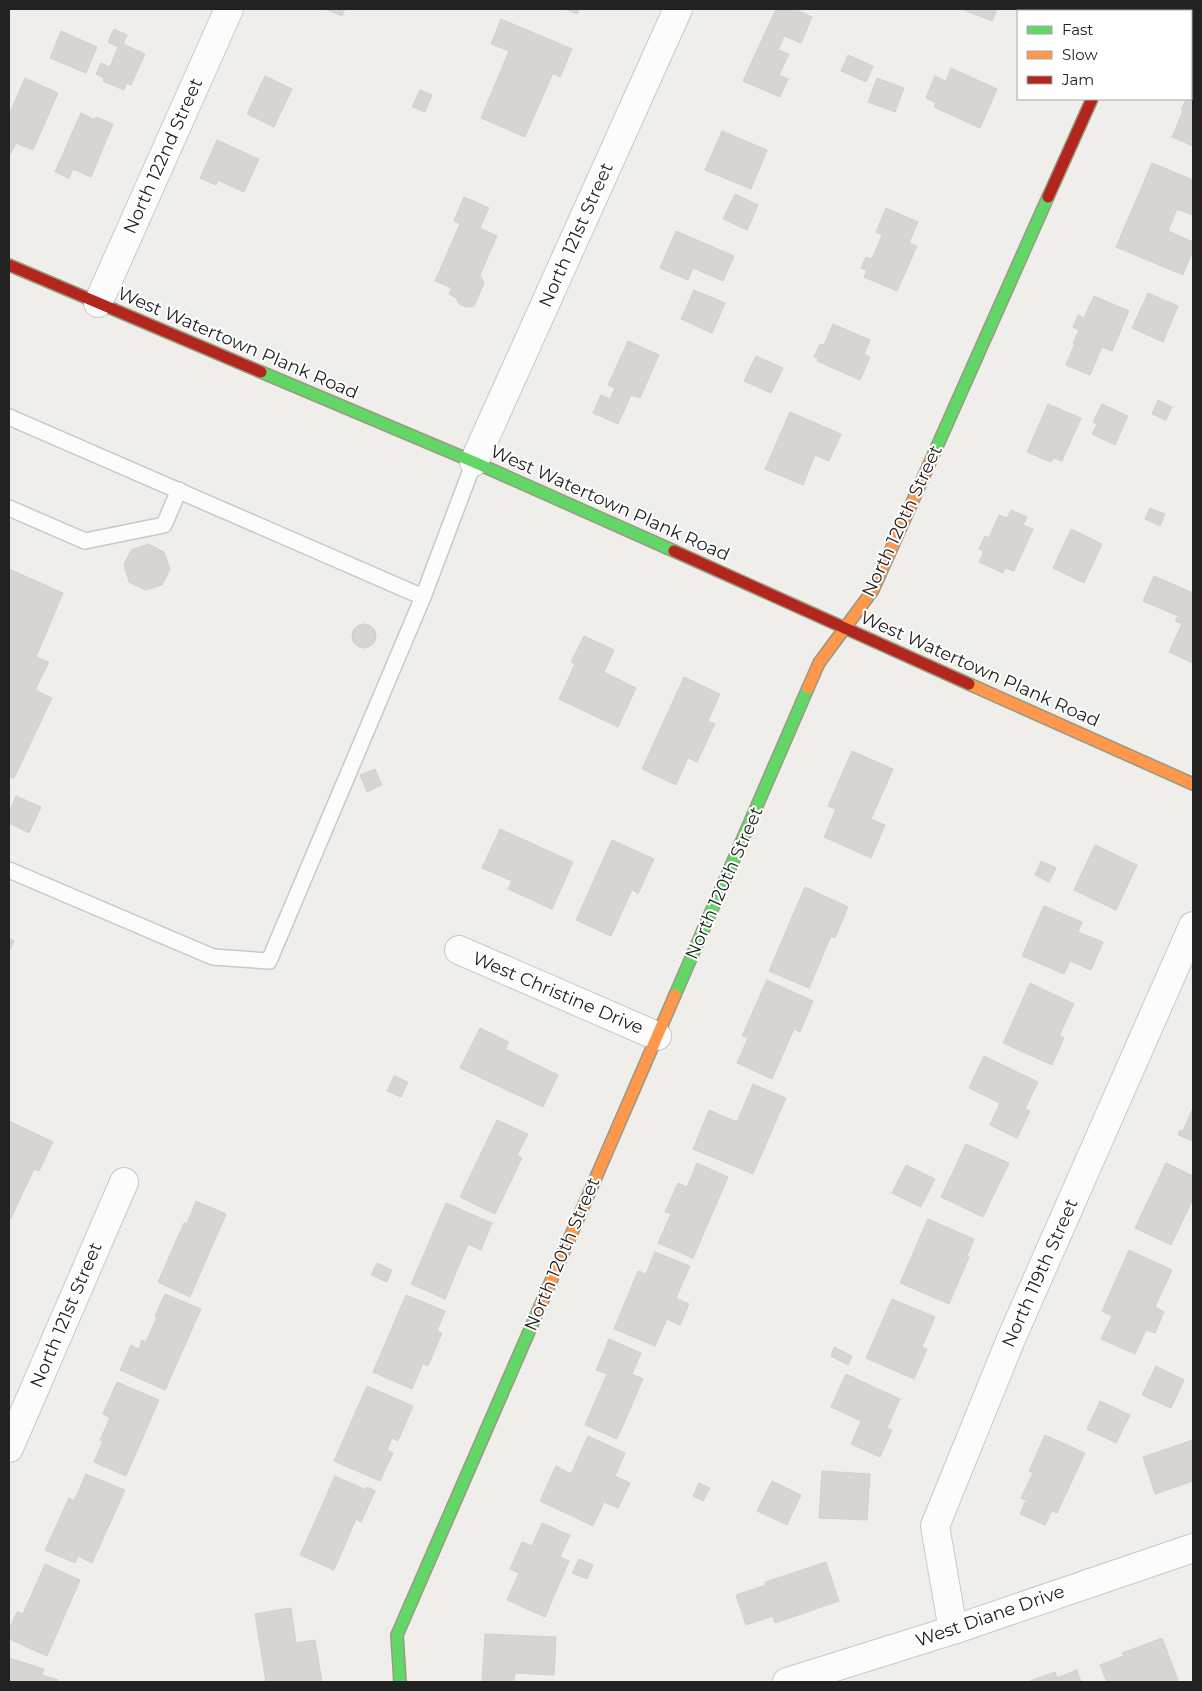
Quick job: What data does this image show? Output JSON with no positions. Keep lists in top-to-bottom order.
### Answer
{
  "streets": {
    "street": [
      "North 122nd Street",
      "North 121st Street",
      "West Watertown Plank Road",
      "North 120th Street",
      "West Christine Drive",
      "North 119th Street",
      "West Diane Drive"
    ]
  },
  "crossings": [
    ["North 122nd Street", "West Watertown Plank Road"],
    ["North 121st Street", "West Watertown Plank Road"],
    ["West Watertown Plank Road", "North 120th Street"],
    ["North 120th Street", "West Christine Drive"],
    ["North 119th Street", "West Diane Drive"]
  ],
  "legend": ["Fast", "Slow", "Jam"]
}
